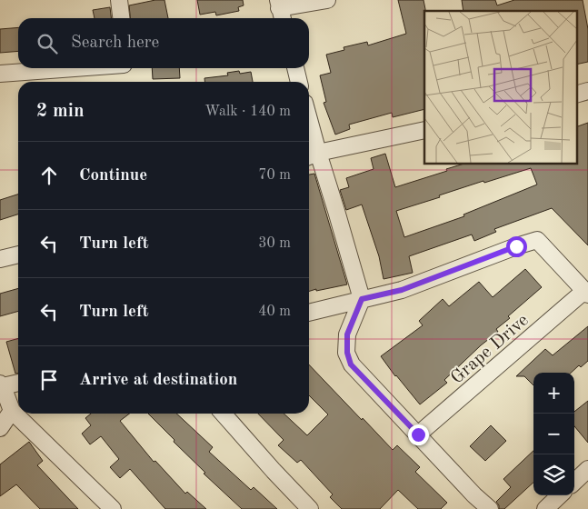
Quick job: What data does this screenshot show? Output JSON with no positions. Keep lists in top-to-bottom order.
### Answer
{
  "streets": {
    "street": ["Grape Drive"]
  },
  "page": {
    "search": "Search here",
    "heading": ["2 min", "Walk · 140 m"],
    "list": [
      ["Continue", "70 m"],
      ["Turn left", "30 m"],
      ["Turn left", "40 m"],
      "Arrive at destination"
    ],
    "map_buttons": ["+", "−"]
  }
}
